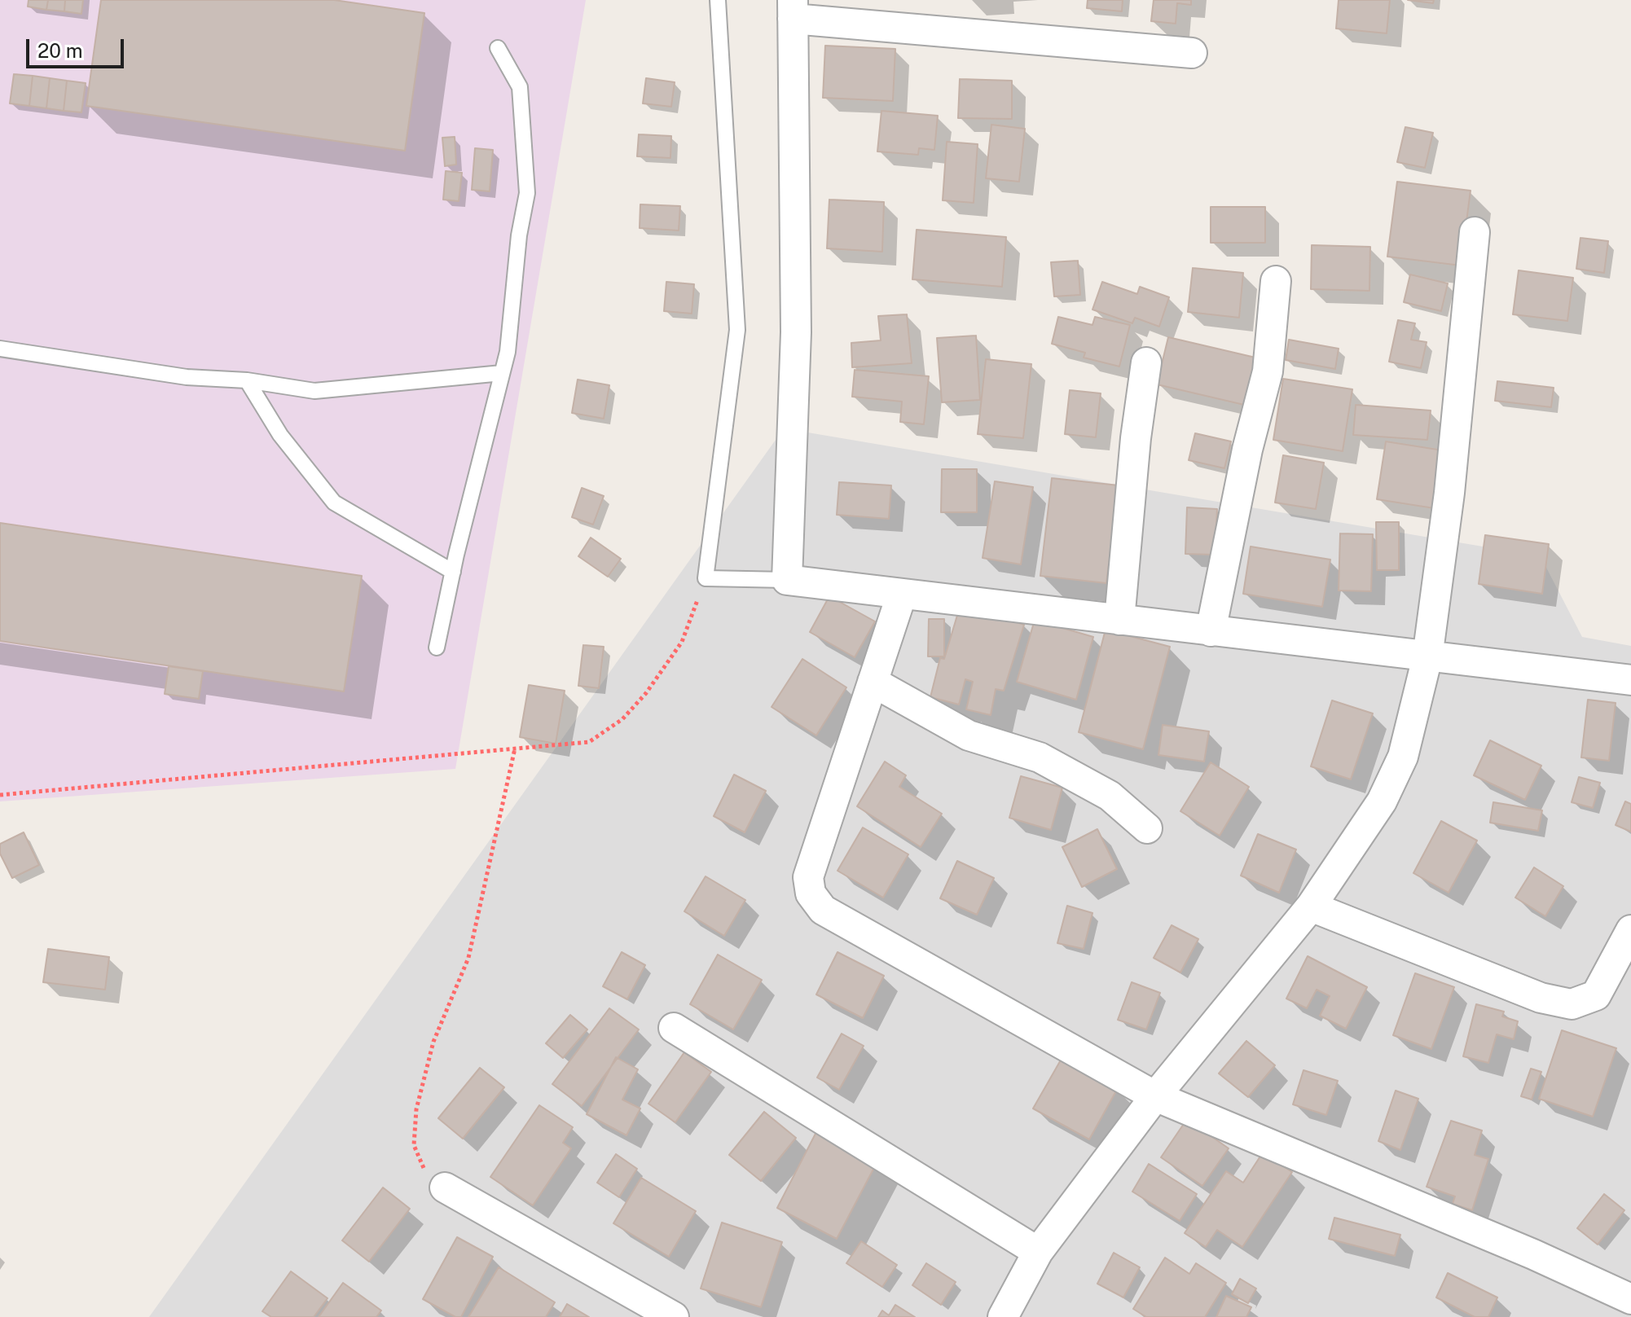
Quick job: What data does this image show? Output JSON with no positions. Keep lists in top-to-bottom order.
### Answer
{
  "scale_bar": "20 m"
}
